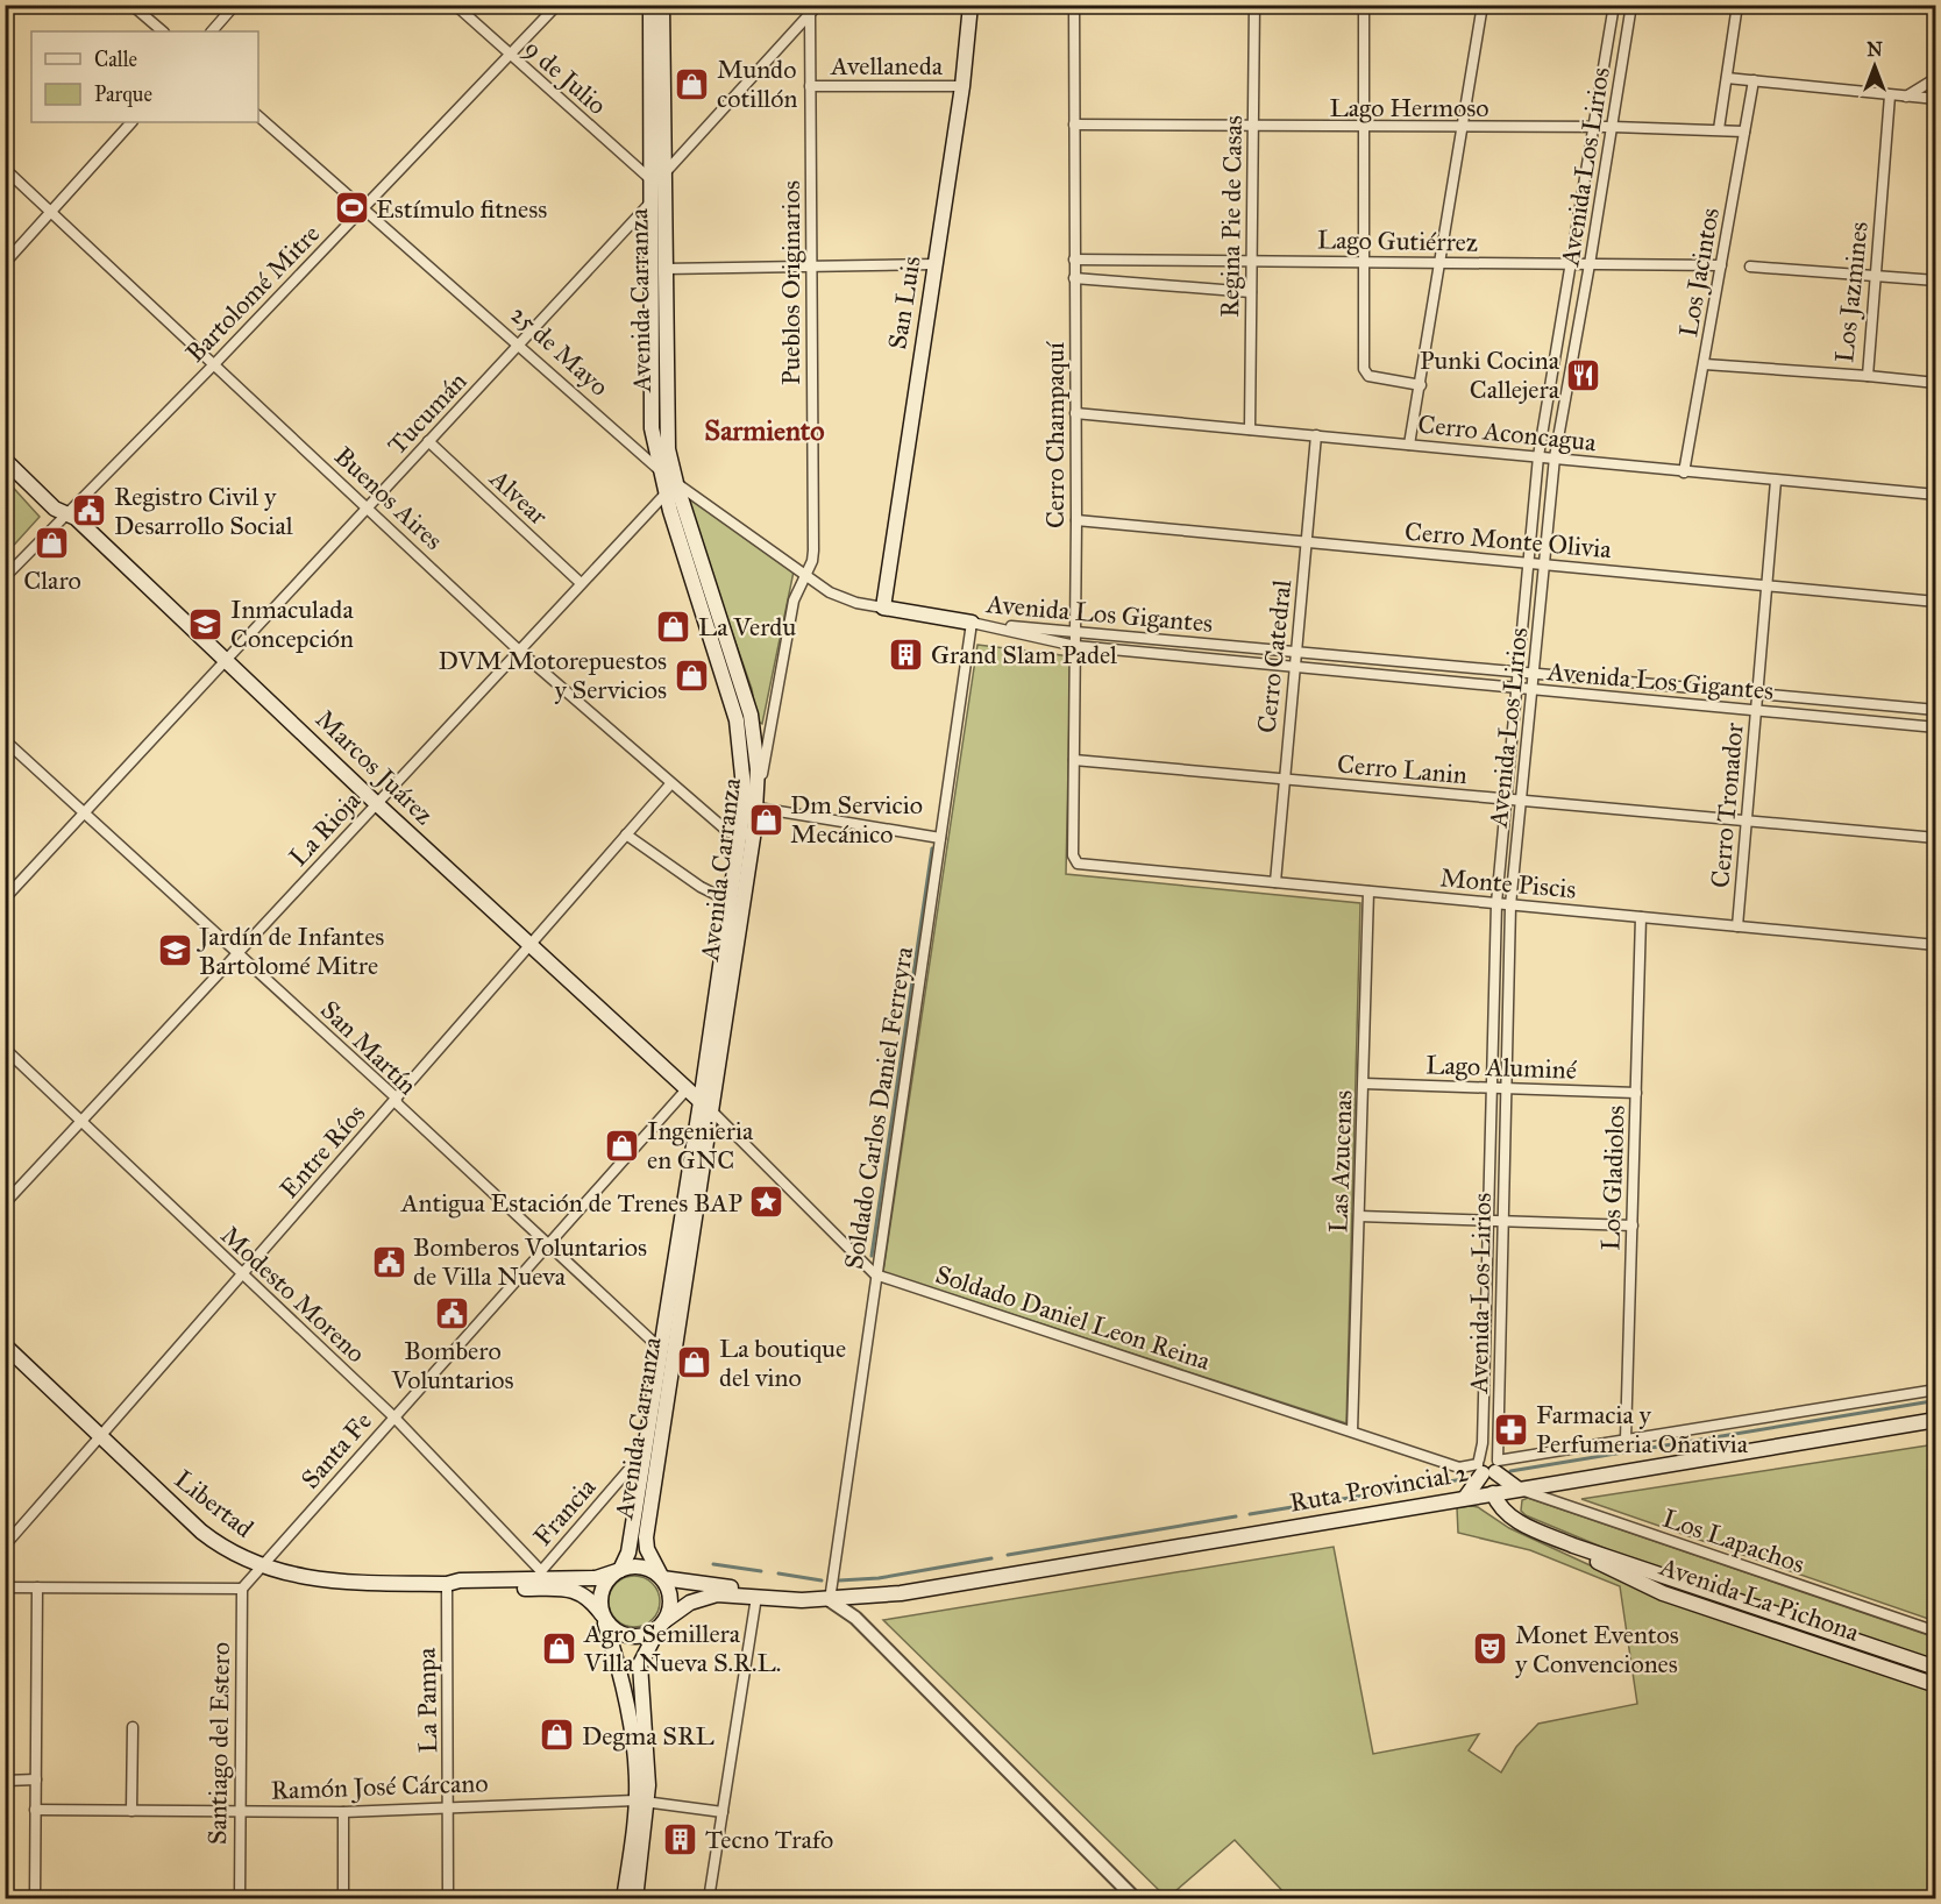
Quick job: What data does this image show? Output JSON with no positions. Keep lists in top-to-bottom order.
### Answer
{
  "streets": {
    "main road": [
      "Avenida Carranza",
      "San Luis",
      "Marcos Juárez",
      "Ruta Provincial 2",
      "Libertad",
      "Avenida La Pichona"
    ],
    "street": [
      "Avellaneda",
      "9 de Julio",
      "Lago Hermoso",
      "Avenida Los Lirios",
      "Regina Pie de Casas",
      "Lago Gutiérrez",
      "Los Jacintos",
      "Pueblos Originarios",
      "Los Jazmines",
      "Bartolomé Mitre",
      "25 de Mayo",
      "Tucumán",
      "Cerro Aconcagua",
      "Cerro Champaquí",
      "Alvear",
      "Buenos Aires",
      "Cerro Monte Olivia",
      "Avenida Los Gigantes",
      "Cerro Catedral",
      "Cerro Lanin",
      "Cerro Tronador",
      "La Rioja",
      "Monte Piscis",
      "San Martín",
      "Lago Aluminé",
      "Soldado Carlos Daniel Ferreyra",
      "Entre Ríos",
      "Las Azucenas",
      "Los Gladiolos",
      "Modesto Moreno",
      "Soldado Daniel Leon Reina",
      "Santa Fe",
      "Francia",
      "Los Lapachos",
      "La Pampa",
      "Santiago del Estero",
      "Ramón José Cárcano"
    ]
  },
  "crossings": [
    ["Avellaneda", "Pueblos Originarios"],
    ["Avellaneda", "San Luis"],
    ["9 de Julio", "Bartolomé Mitre"],
    ["9 de Julio", "Avenida Carranza"],
    ["Lago Hermoso", "Avenida Los Lirios"],
    ["Lago Hermoso", "Regina Pie de Casas"],
    ["Lago Hermoso", "Los Jacintos"],
    ["Lago Hermoso", "Cerro Champaquí"],
    ["Avenida Los Lirios", "Lago Gutiérrez"],
    ["Avenida Los Lirios", "Cerro Aconcagua"],
    ["Avenida Los Lirios", "Cerro Monte Olivia"],
    ["Avenida Los Lirios", "Avenida Los Gigantes"],
    ["Avenida Los Lirios", "Cerro Lanin"],
    ["Avenida Los Lirios", "Monte Piscis"],
    ["Avenida Los Lirios", "Lago Aluminé"],
    ["Avenida Los Lirios", "Soldado Daniel Leon Reina"],
    ["Regina Pie de Casas", "Lago Gutiérrez"],
    ["Regina Pie de Casas", "Cerro Aconcagua"],
    ["Lago Gutiérrez", "Los Jacintos"],
    ["Lago Gutiérrez", "Cerro Champaquí"],
    ["Los Jacintos", "Los Jazmines"],
    ["Los Jacintos", "Cerro Aconcagua"],
    ["Pueblos Originarios", "Avenida Carranza"],
    ["Bartolomé Mitre", "25 de Mayo"],
    ["Bartolomé Mitre", "Buenos Aires"],
    ["Bartolomé Mitre", "Marcos Juárez"],
    ["Avenida Carranza", "25 de Mayo"],
    ["Avenida Carranza", "Tucumán"],
    ["Avenida Carranza", "Buenos Aires"],
    ["Avenida Carranza", "Marcos Juárez"],
    ["Avenida Carranza", "La Rioja"],
    ["Avenida Carranza", "San Martín"],
    ["Avenida Carranza", "Soldado Daniel Leon Reina"],
    ["Avenida Carranza", "Libertad"],
    ["Avenida Carranza", "Francia"],
    ["25 de Mayo", "Tucumán"],
    ["Tucumán", "Alvear"],
    ["Tucumán", "Buenos Aires"],
    ["Tucumán", "Marcos Juárez"],
    ["Tucumán", "San Martín"],
    ["Cerro Aconcagua", "Cerro Champaquí"],
    ["Cerro Aconcagua", "Cerro Catedral"],
    ["Cerro Aconcagua", "Cerro Tronador"],
    ["Cerro Champaquí", "Cerro Monte Olivia"],
    ["Cerro Champaquí", "Avenida Los Gigantes"],
    ["Cerro Champaquí", "Cerro Lanin"],
    ["Cerro Champaquí", "Monte Piscis"],
    ["Alvear", "La Rioja"],
    ["Buenos Aires", "La Rioja"],
    ["Buenos Aires", "Entre Ríos"],
    ["Cerro Monte Olivia", "Cerro Catedral"],
    ["Cerro Monte Olivia", "Cerro Tronador"],
    ["Avenida Los Gigantes", "Cerro Catedral"],
    ["Avenida Los Gigantes", "Cerro Tronador"],
    ["Avenida Los Gigantes", "Soldado Carlos Daniel Ferreyra"],
    ["Cerro Catedral", "Cerro Lanin"],
    ["Cerro Catedral", "Monte Piscis"],
    ["Marcos Juárez", "La Rioja"],
    ["Marcos Juárez", "Entre Ríos"],
    ["Marcos Juárez", "Soldado Daniel Leon Reina"],
    ["Marcos Juárez", "Santa Fe"],
    ["Cerro Lanin", "Cerro Tronador"],
    ["Cerro Tronador", "Monte Piscis"],
    ["La Rioja", "San Martín"],
    ["La Rioja", "Modesto Moreno"],
    ["Monte Piscis", "Las Azucenas"],
    ["Monte Piscis", "Los Gladiolos"],
    ["San Martín", "Entre Ríos"],
    ["San Martín", "Santa Fe"],
    ["Lago Aluminé", "Las Azucenas"],
    ["Lago Aluminé", "Los Gladiolos"],
    ["Soldado Carlos Daniel Ferreyra", "Soldado Daniel Leon Reina"],
    ["Soldado Carlos Daniel Ferreyra", "Ruta Provincial 2"],
    ["Entre Ríos", "Modesto Moreno"],
    ["Entre Ríos", "Libertad"],
    ["Las Azucenas", "Soldado Daniel Leon Reina"],
    ["Los Gladiolos", "Soldado Daniel Leon Reina"],
    ["Modesto Moreno", "Santa Fe"],
    ["Modesto Moreno", "Libertad"],
    ["Modesto Moreno", "Francia"],
    ["Santa Fe", "Libertad"],
    ["Santa Fe", "Santiago del Estero"],
    ["Ruta Provincial 2", "Los Lapachos"],
    ["Ruta Provincial 2", "Avenida La Pichona"],
    ["Libertad", "Francia"],
    ["Libertad", "La Pampa"],
    ["La Pampa", "Ramón José Cárcano"],
    ["Santiago del Estero", "Ramón José Cárcano"]
  ],
  "districts": ["Sarmiento"],
  "places": {
    "shop": [
      "Mundo cotillón",
      "Claro",
      "La Verdu",
      "DVM Motorepuestos y Servicios",
      "Dm Servicio Mecánico",
      "Ingenieria en GNC",
      "La boutique del vino",
      "Agro Semillera Villa Nueva S.R.L.",
      "Degma SRL"
    ],
    "sports": ["Estímulo fitness"],
    "restaurant": ["Punki Cocina Callejera"],
    "public building": ["Registro Civil y Desarrollo Social", "Bomberos Voluntarios de Villa Nueva", "Bombero Voluntarios"],
    "school or university": ["Inmaculada Concepción", "Jardín de Infantes Bartolomé Mitre"],
    "building": ["Grand Slam Padel", "Tecno Trafo"],
    "place": ["Antigua Estación de Trenes BAP"],
    "pharmacy": ["Farmacia y Perfumeria Oñativia"],
    "theatre": ["Monet Eventos y Convenciones"]
  },
  "legend": ["Calle", "Parque"],
  "north": "top"
}
